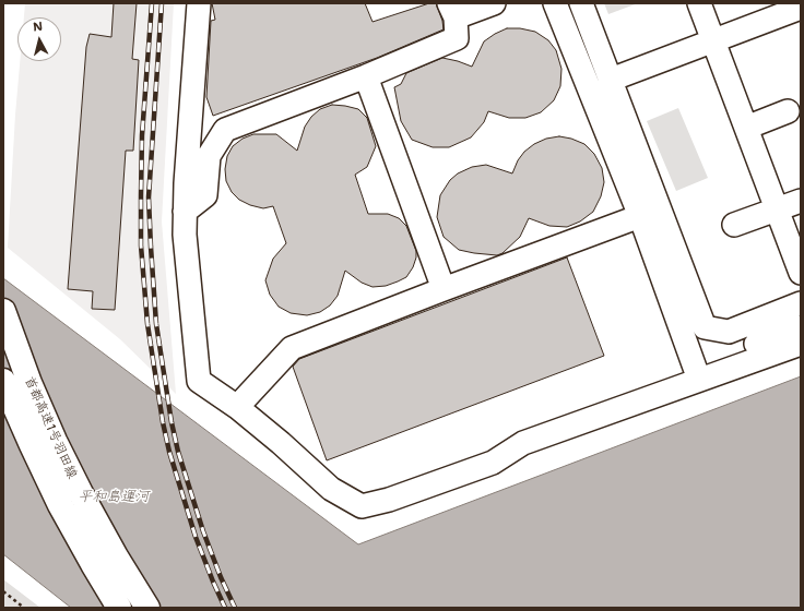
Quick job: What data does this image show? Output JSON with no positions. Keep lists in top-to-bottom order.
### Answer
{
  "streets": {
    "highway": ["首都高速1号羽田線"]
  },
  "water": ["平和島運河"],
  "north": "top"
}
